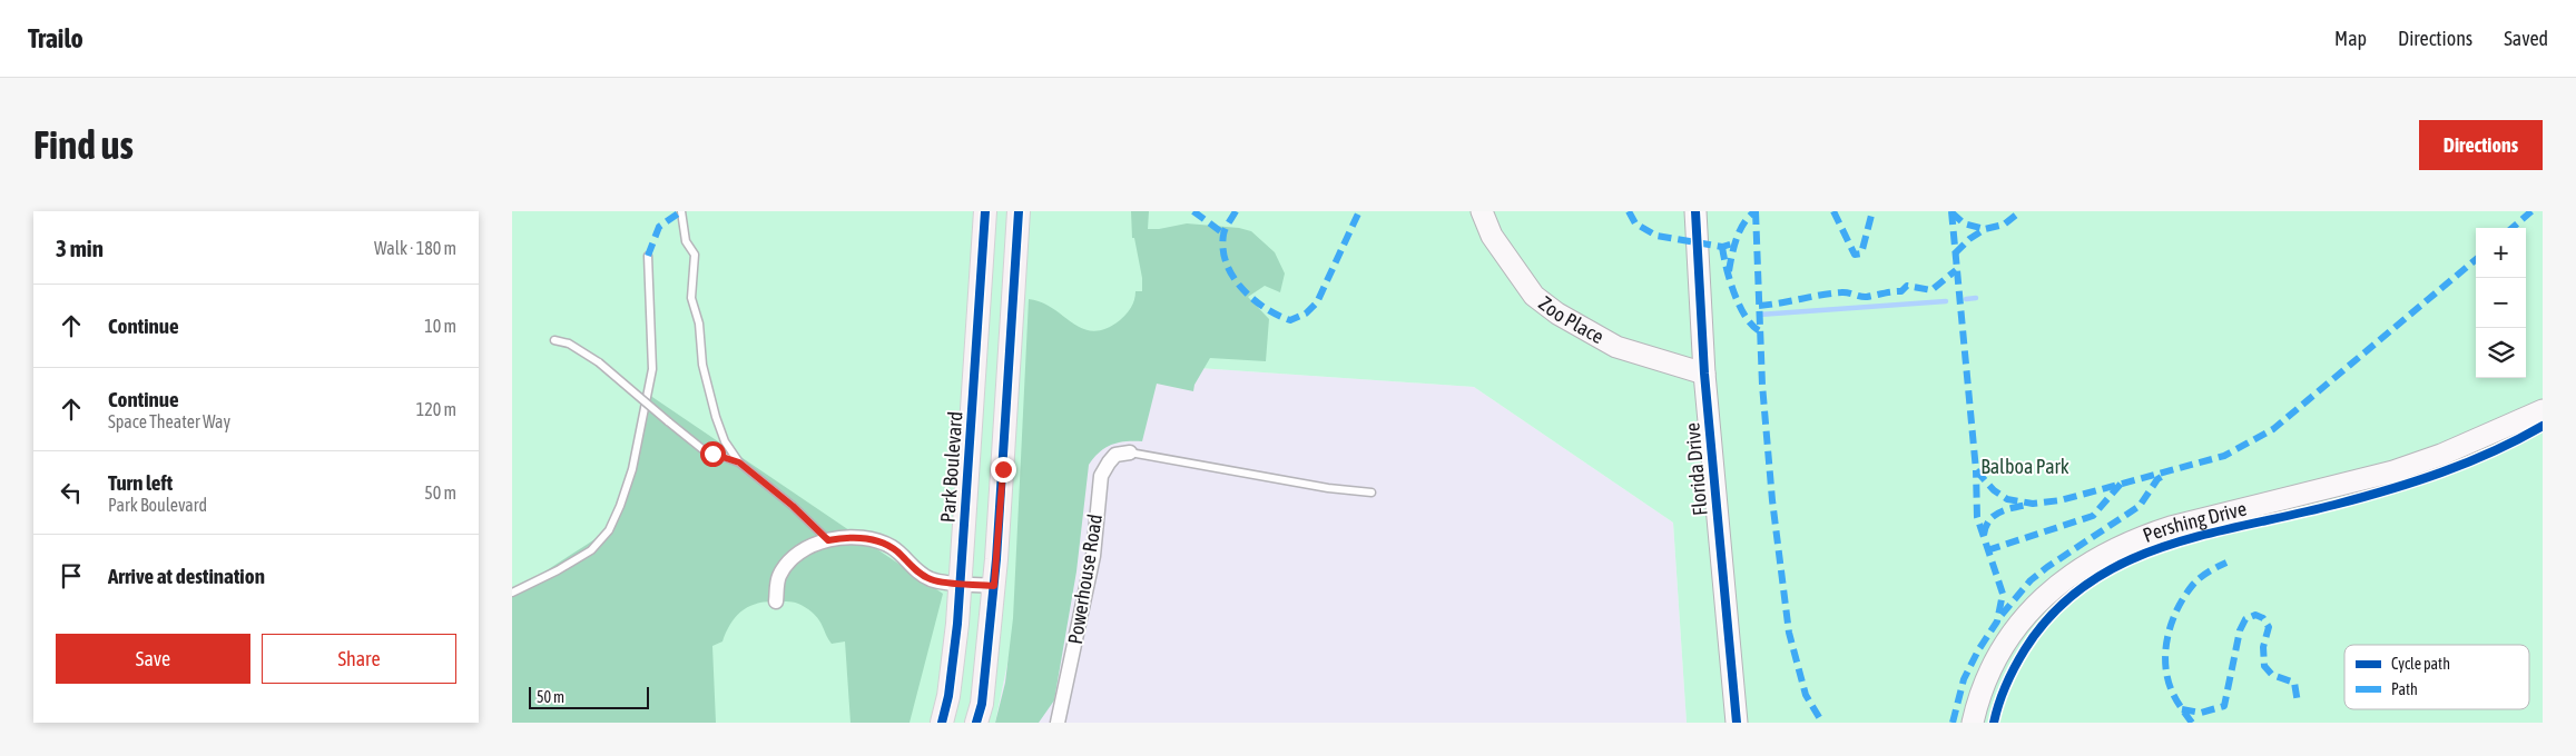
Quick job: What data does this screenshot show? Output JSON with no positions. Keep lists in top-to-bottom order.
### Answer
{
  "streets": {
    "main road": [
      "Zoo Place",
      "Park Boulevard",
      "Florida Drive",
      "Pershing Drive"
    ],
    "street": ["Powerhouse Road"]
  },
  "crossings": [
    ["Zoo Place", "Florida Drive"]
  ],
  "parks": ["Balboa Park"],
  "legend": ["Cycle path", "Path"],
  "scale_bar": "50 m",
  "page": {
    "header": "Trailo",
    "nav": ["Map", "Directions", "Saved"],
    "buttons": [
      "Directions",
      ["Save", "Share"]
    ],
    "title": "Find us",
    "heading": ["3 min", "Walk · 180 m"],
    "map_buttons": ["+", "−"],
    "list": [
      ["Continue", "10 m"],
      ["Continue", "Space Theater Way", "120 m"],
      ["Turn left", "Park Boulevard", "50 m"],
      "Arrive at destination"
    ],
    "scale": "50 m"
  }
}
